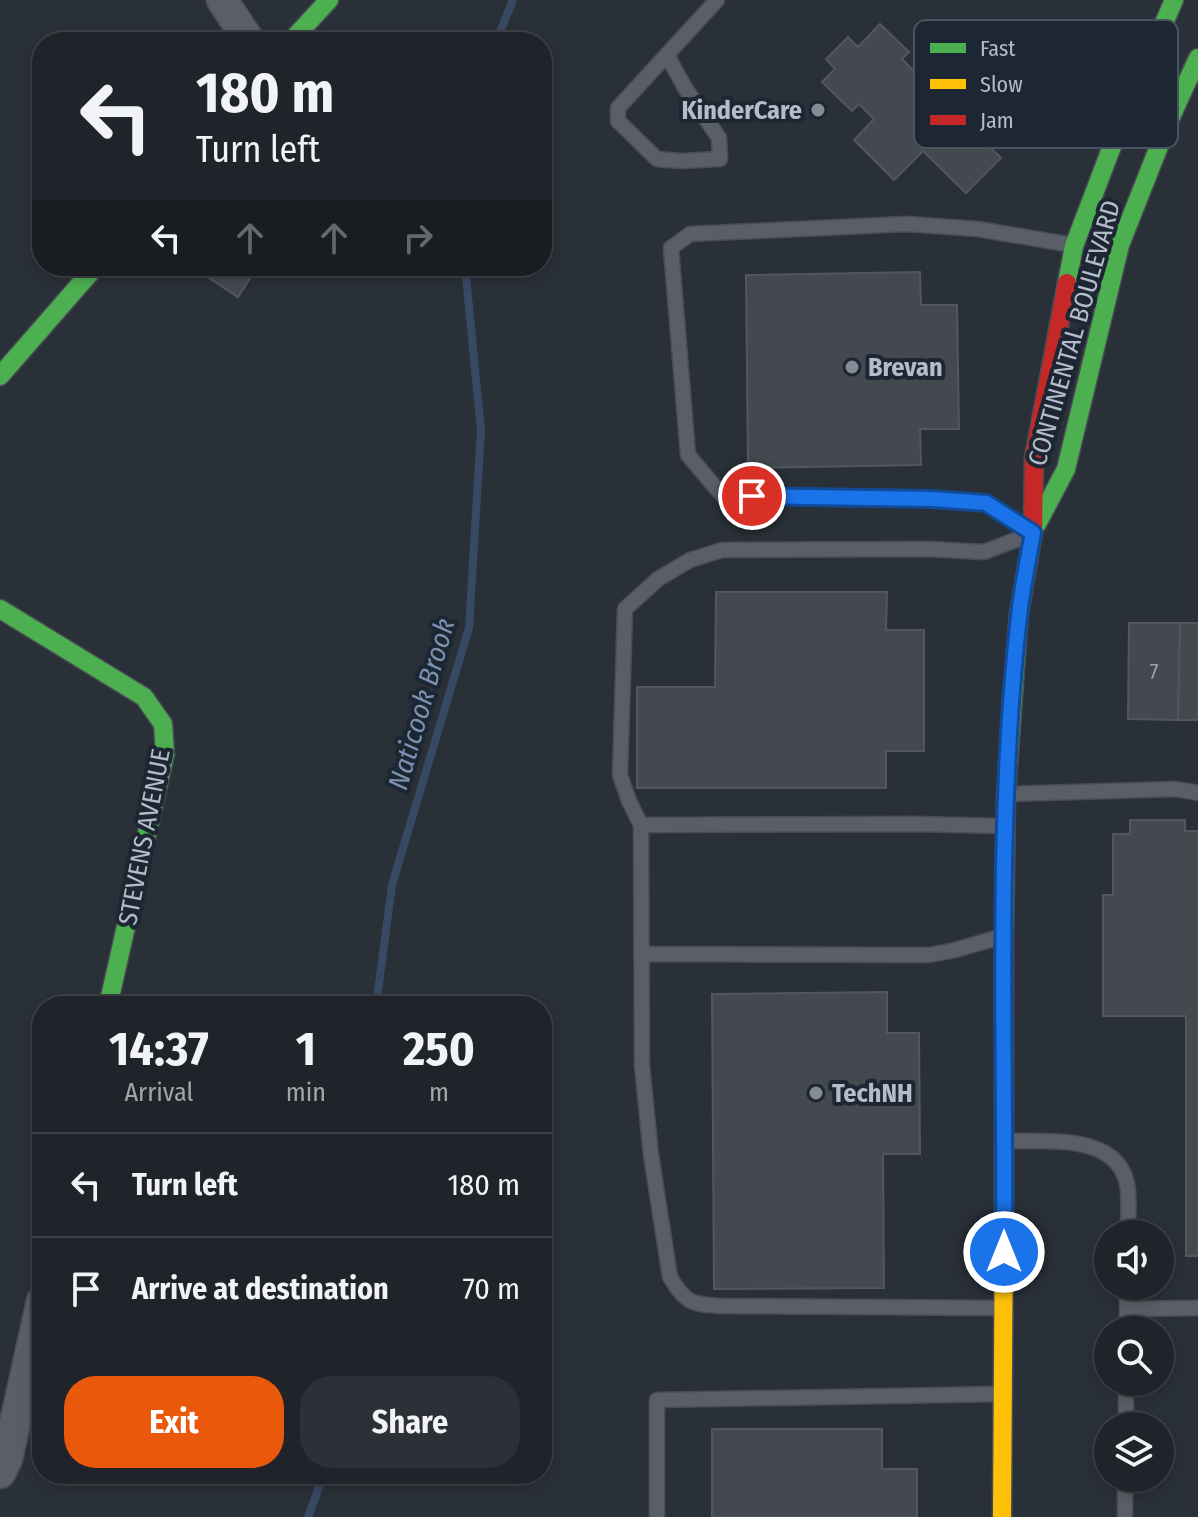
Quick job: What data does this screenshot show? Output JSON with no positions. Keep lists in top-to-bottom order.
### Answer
{
  "streets": {
    "main road": ["CONTINENTAL BOULEVARD", "STEVENS AVENUE"]
  },
  "water": ["Naticook Brook"],
  "places": ["KinderCare", "Brevan", "TechNH"],
  "house_numbers": ["7"],
  "legend": ["Fast", "Slow", "Jam"],
  "page": {
    "turn": ["180 m", "Turn left"],
    "eta": [
      "14:37",
      "Arrival",
      "1",
      "min",
      "250",
      "m"
    ],
    "list": [
      {
        "name": "Turn left",
        "value": "180 m"
      },
      {
        "name": "Arrive at destination",
        "value": "70 m"
      }
    ],
    "buttons": ["Exit", "Share"]
  }
}
